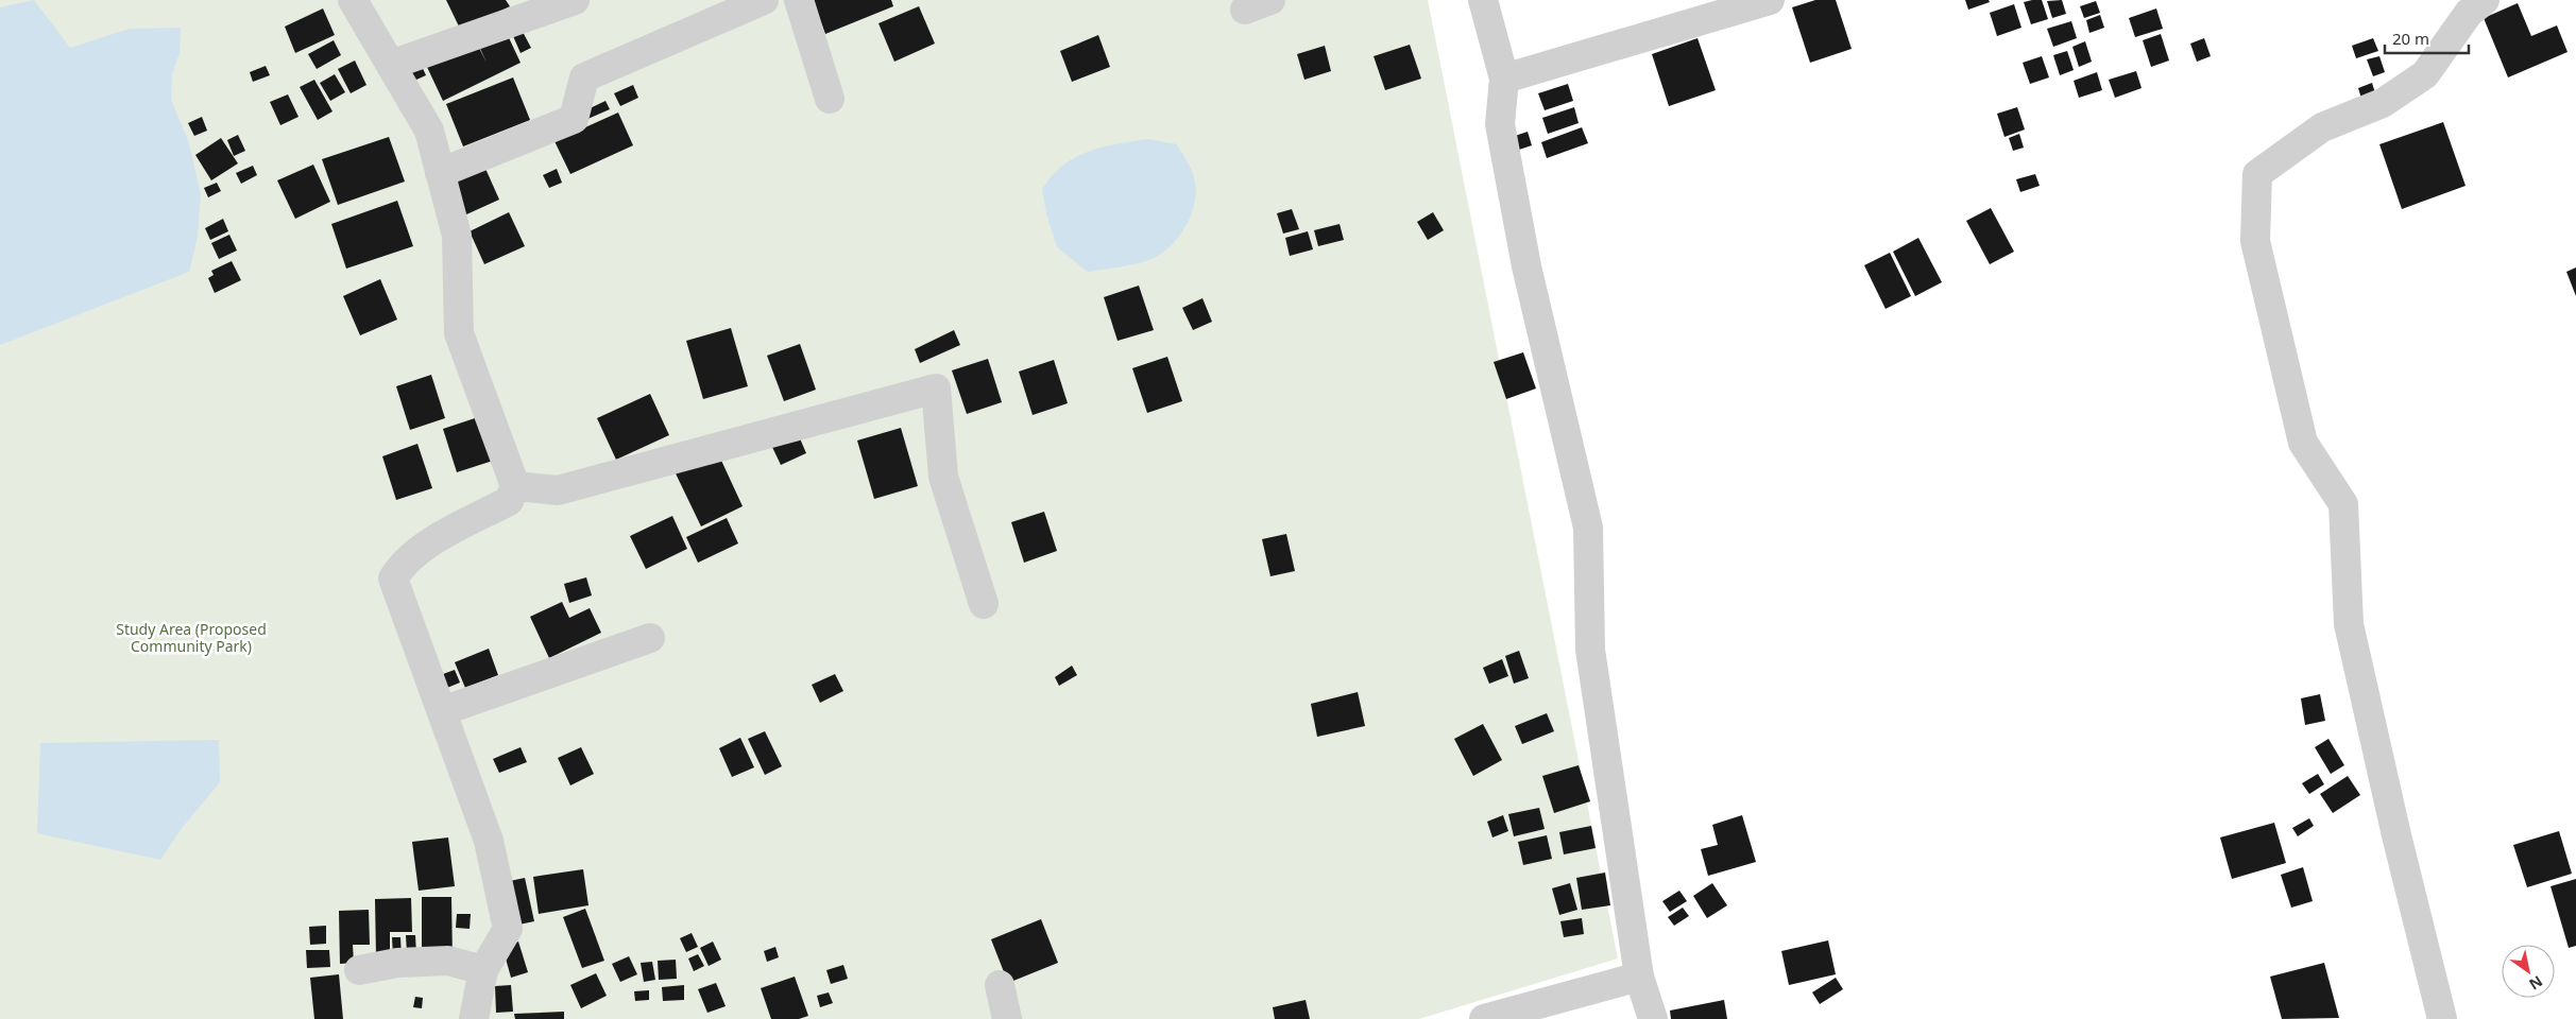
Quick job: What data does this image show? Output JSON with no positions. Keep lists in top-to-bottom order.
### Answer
{
  "parks": ["Study Area (Proposed Community Park)"],
  "scale_bar": "20 m",
  "north": "bottom right"
}
